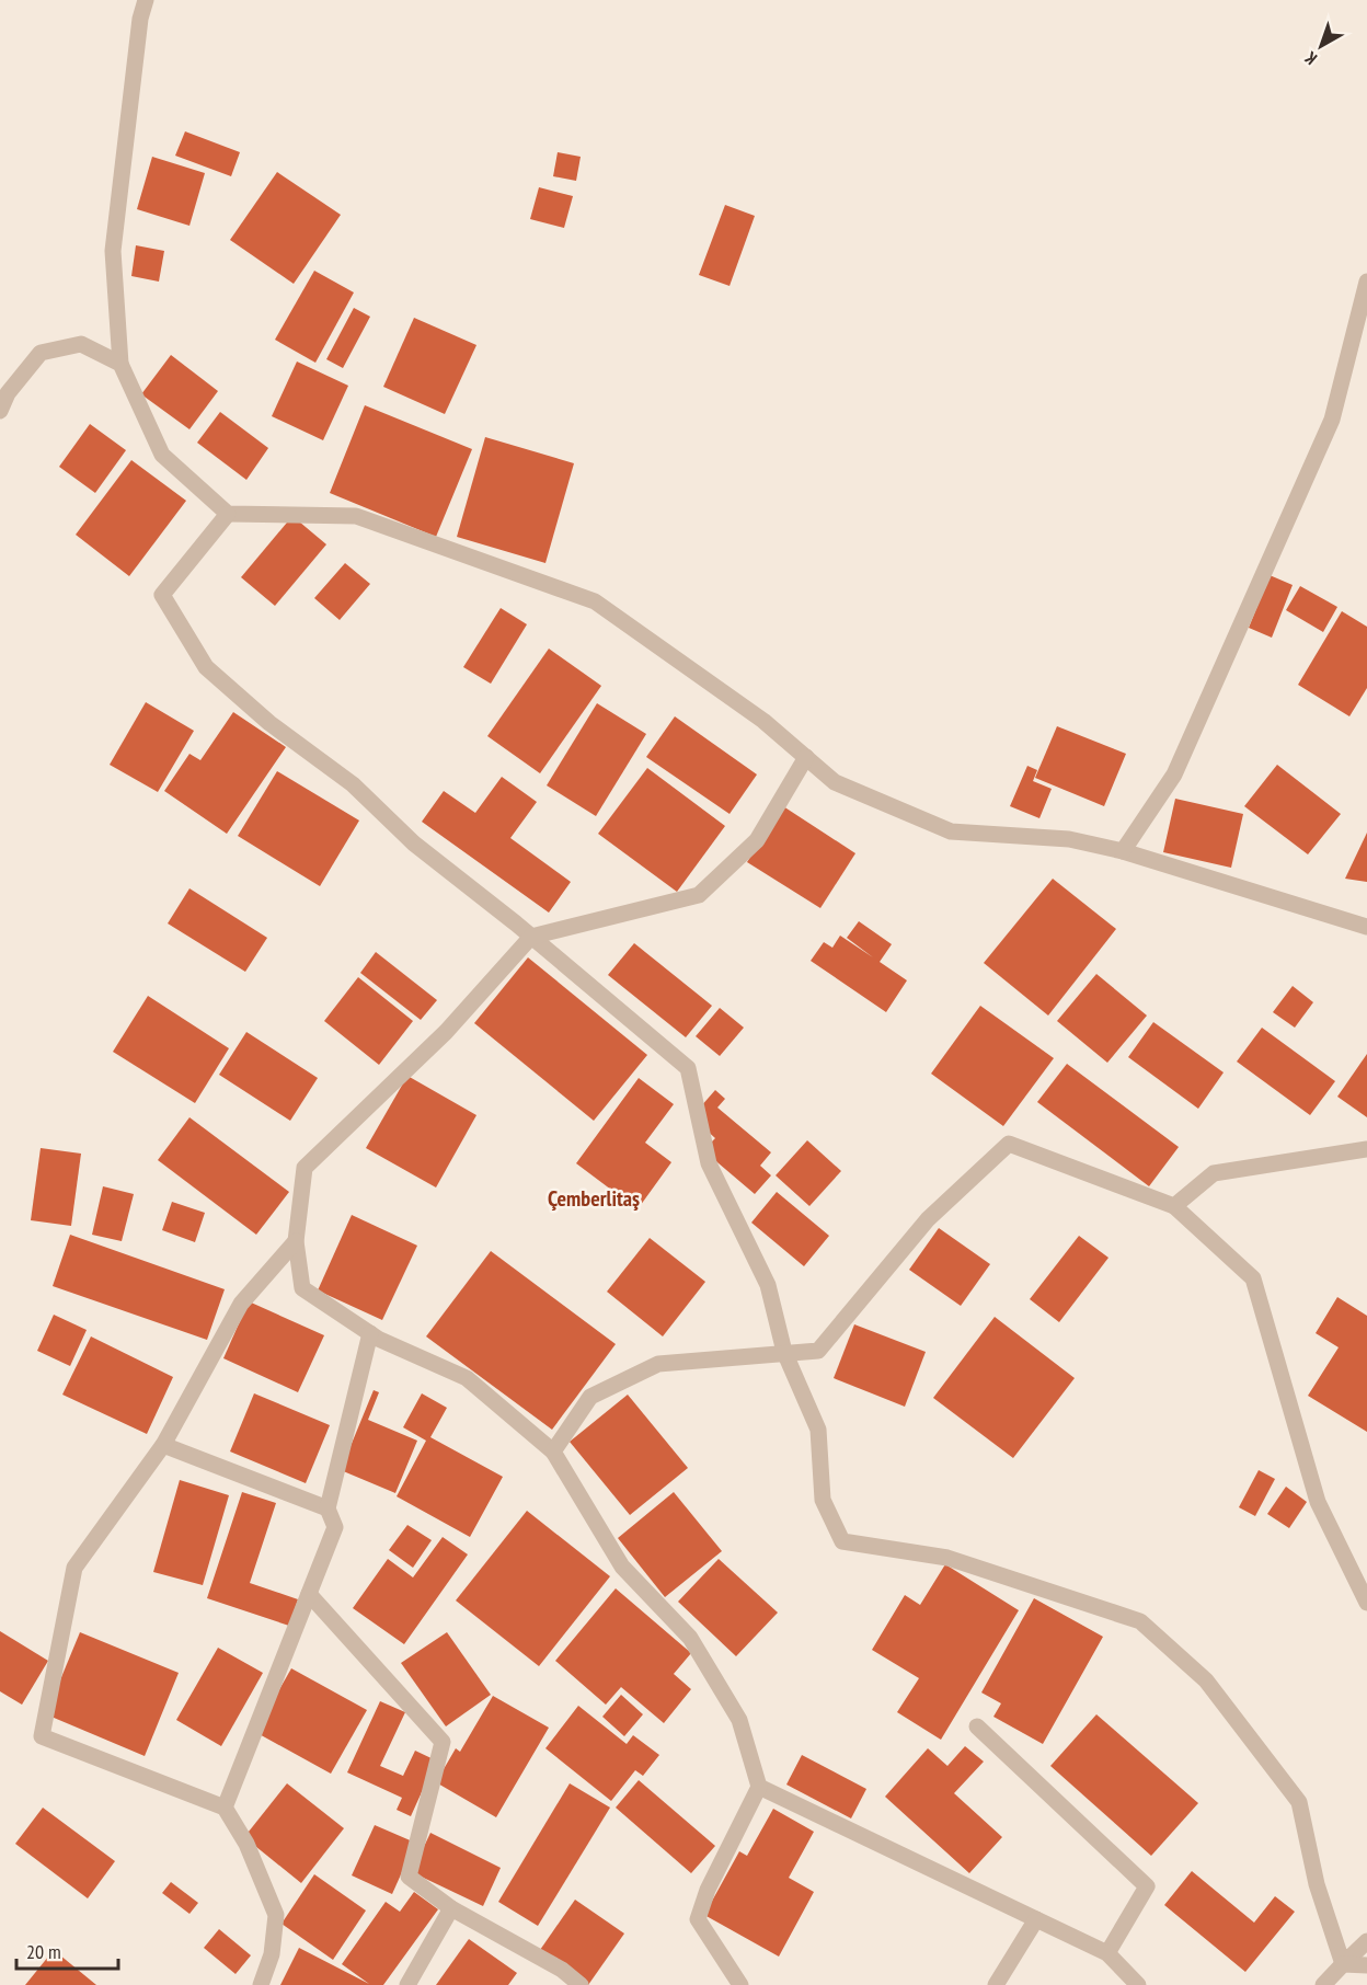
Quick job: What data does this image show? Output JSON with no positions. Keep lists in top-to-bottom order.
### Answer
{
  "districts": ["Çemberlitaş"],
  "scale_bar": "20 m",
  "north": "bottom left"
}
